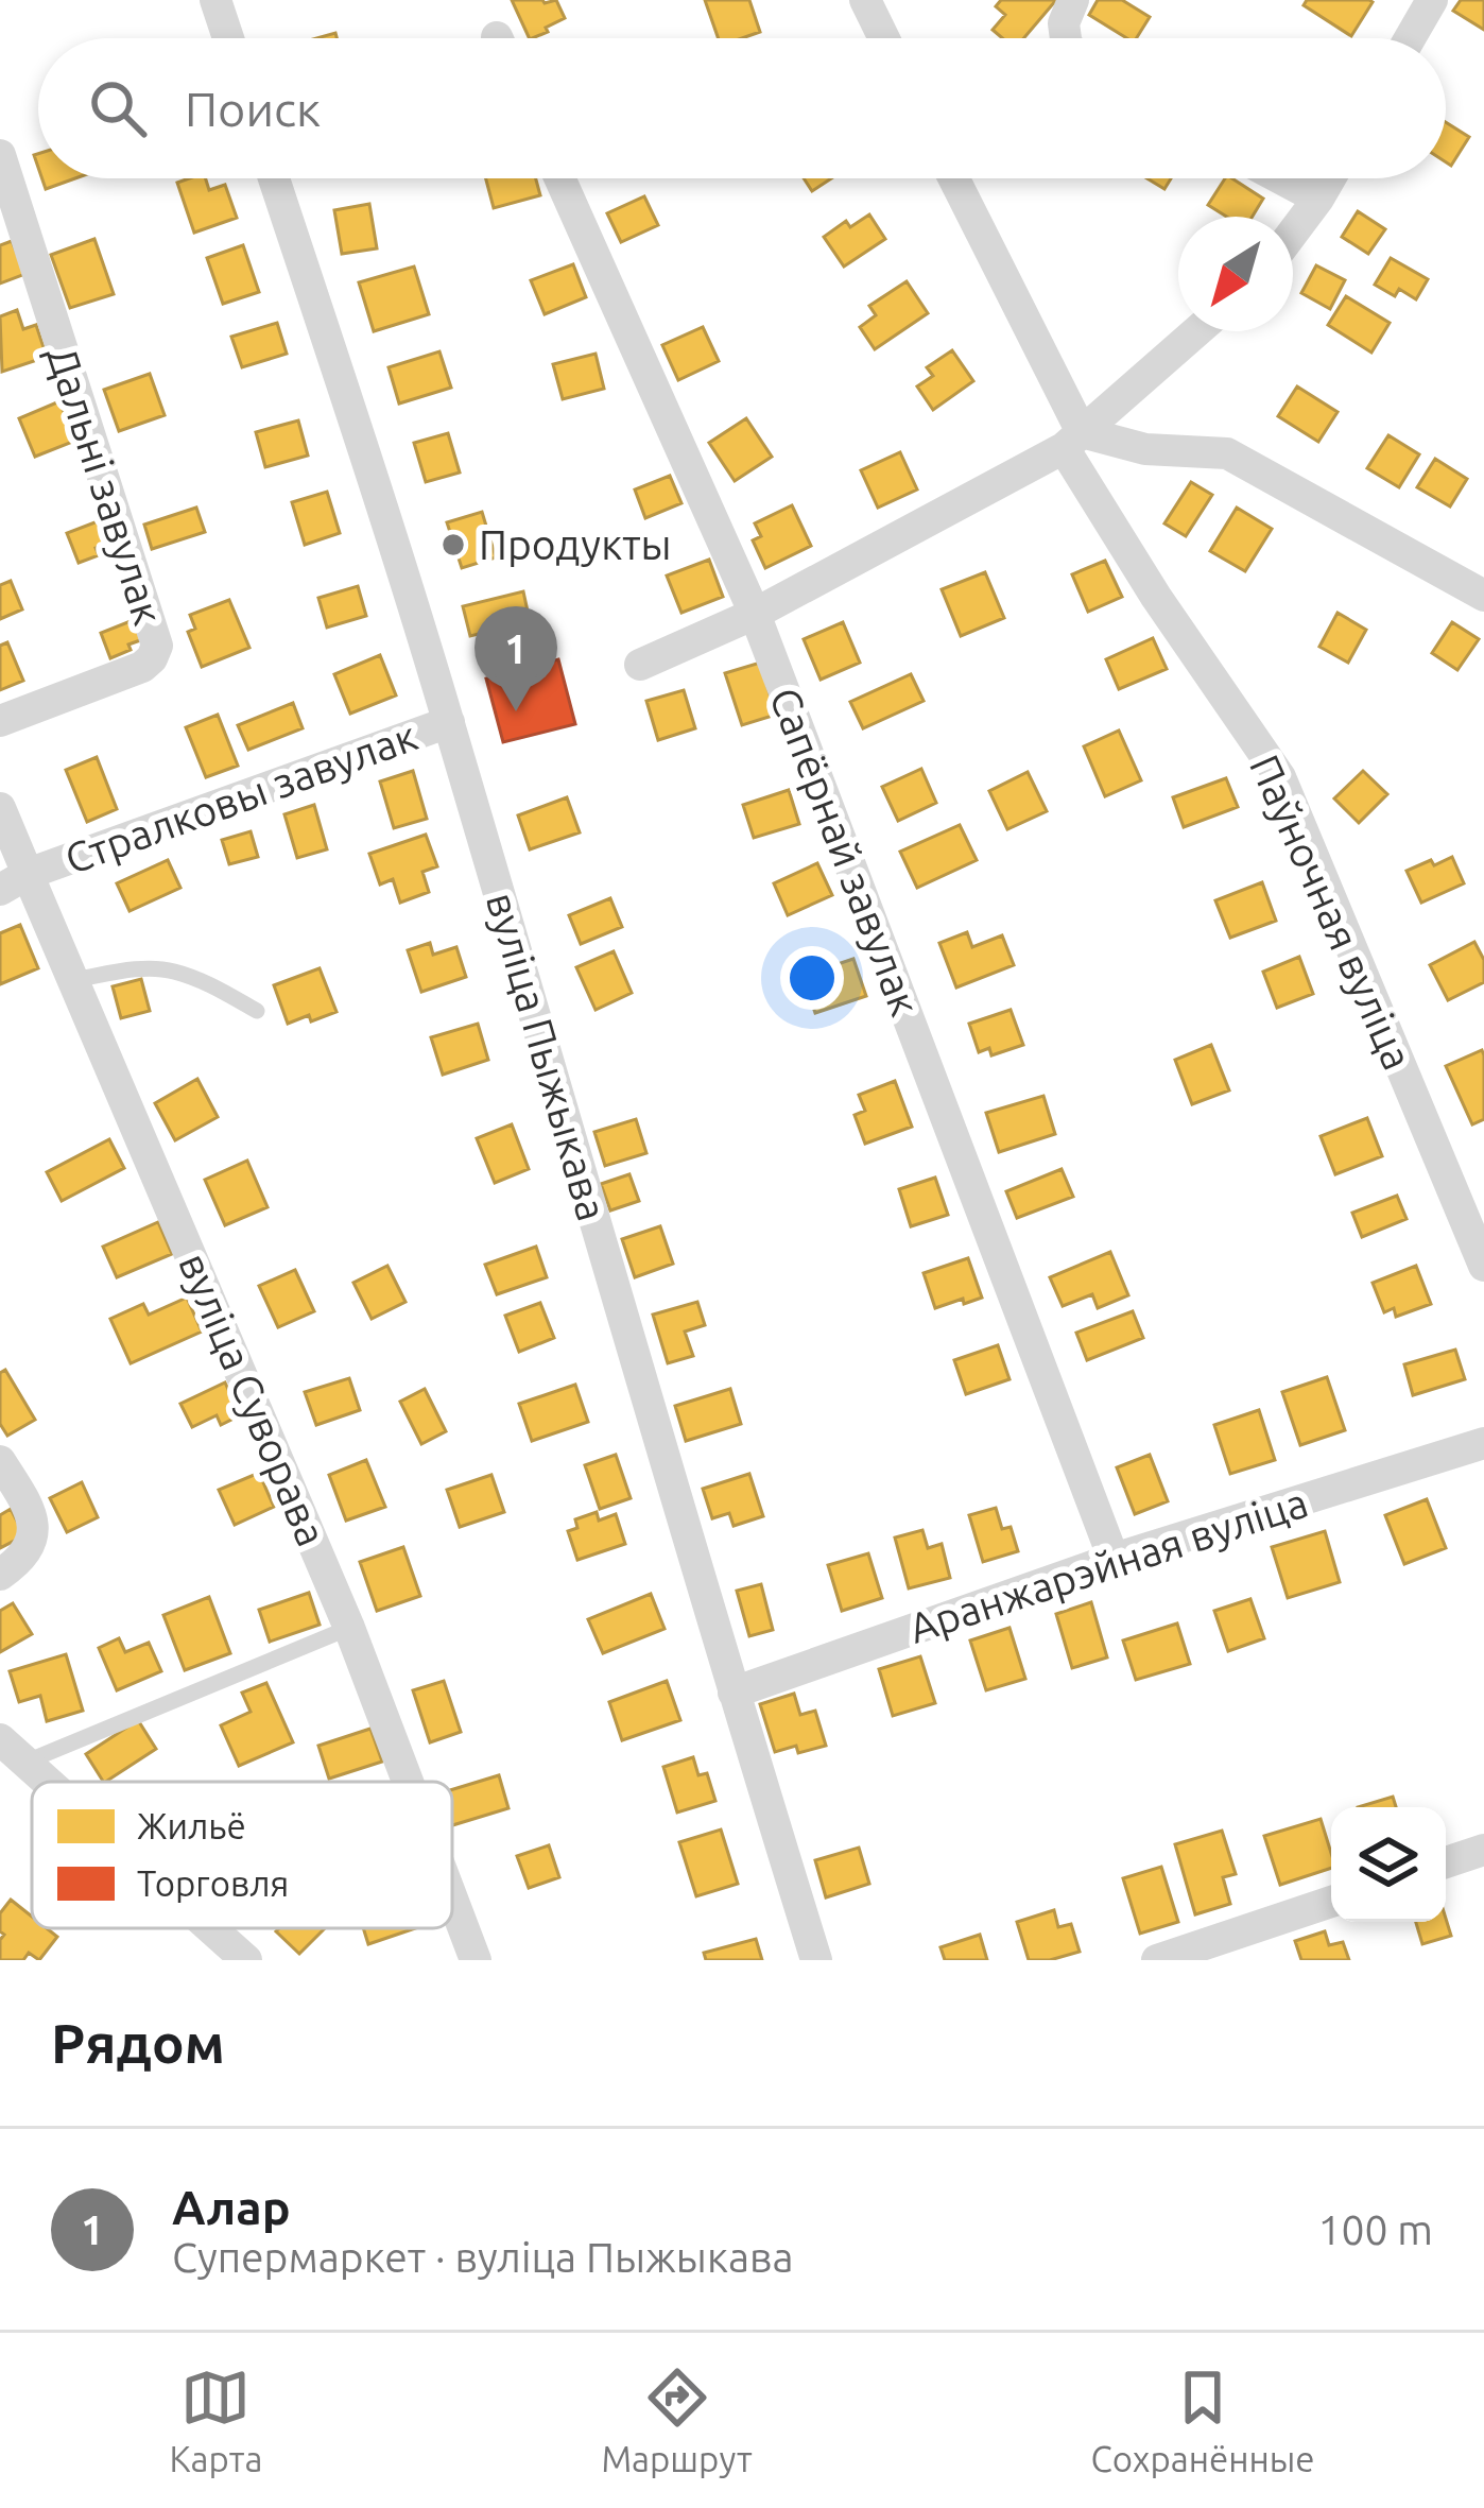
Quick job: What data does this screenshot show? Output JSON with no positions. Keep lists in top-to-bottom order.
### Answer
{
  "streets": {
    "street": [
      "Дальні завулак",
      "Стралковы завулак",
      "Сапёрнай завулак",
      "Паўночная вуліца",
      "вуліца Пыжыкава",
      "вуліца Суворава",
      "Аранжарэйная вуліца"
    ]
  },
  "crossings": [
    ["Стралковы завулак", "вуліца Пыжыкава"],
    ["Стралковы завулак", "вуліца Суворава"],
    ["Сапёрнай завулак", "Аранжарэйная вуліца"],
    ["вуліца Пыжыкава", "Аранжарэйная вуліца"]
  ],
  "places": ["Продукты"],
  "legend": ["Жильё", "Торговля"],
  "north": "bottom left",
  "page": {
    "search": "Поиск",
    "pins": "1",
    "heading": "Рядом",
    "list": [
      {
        "mark": "1",
        "name": "Алар",
        "note": "Супермаркет · вуліца Пыжыкава",
        "value": "100 m"
      }
    ],
    "nav": ["Карта", "Маршрут", "Сохранённые"]
  }
}
